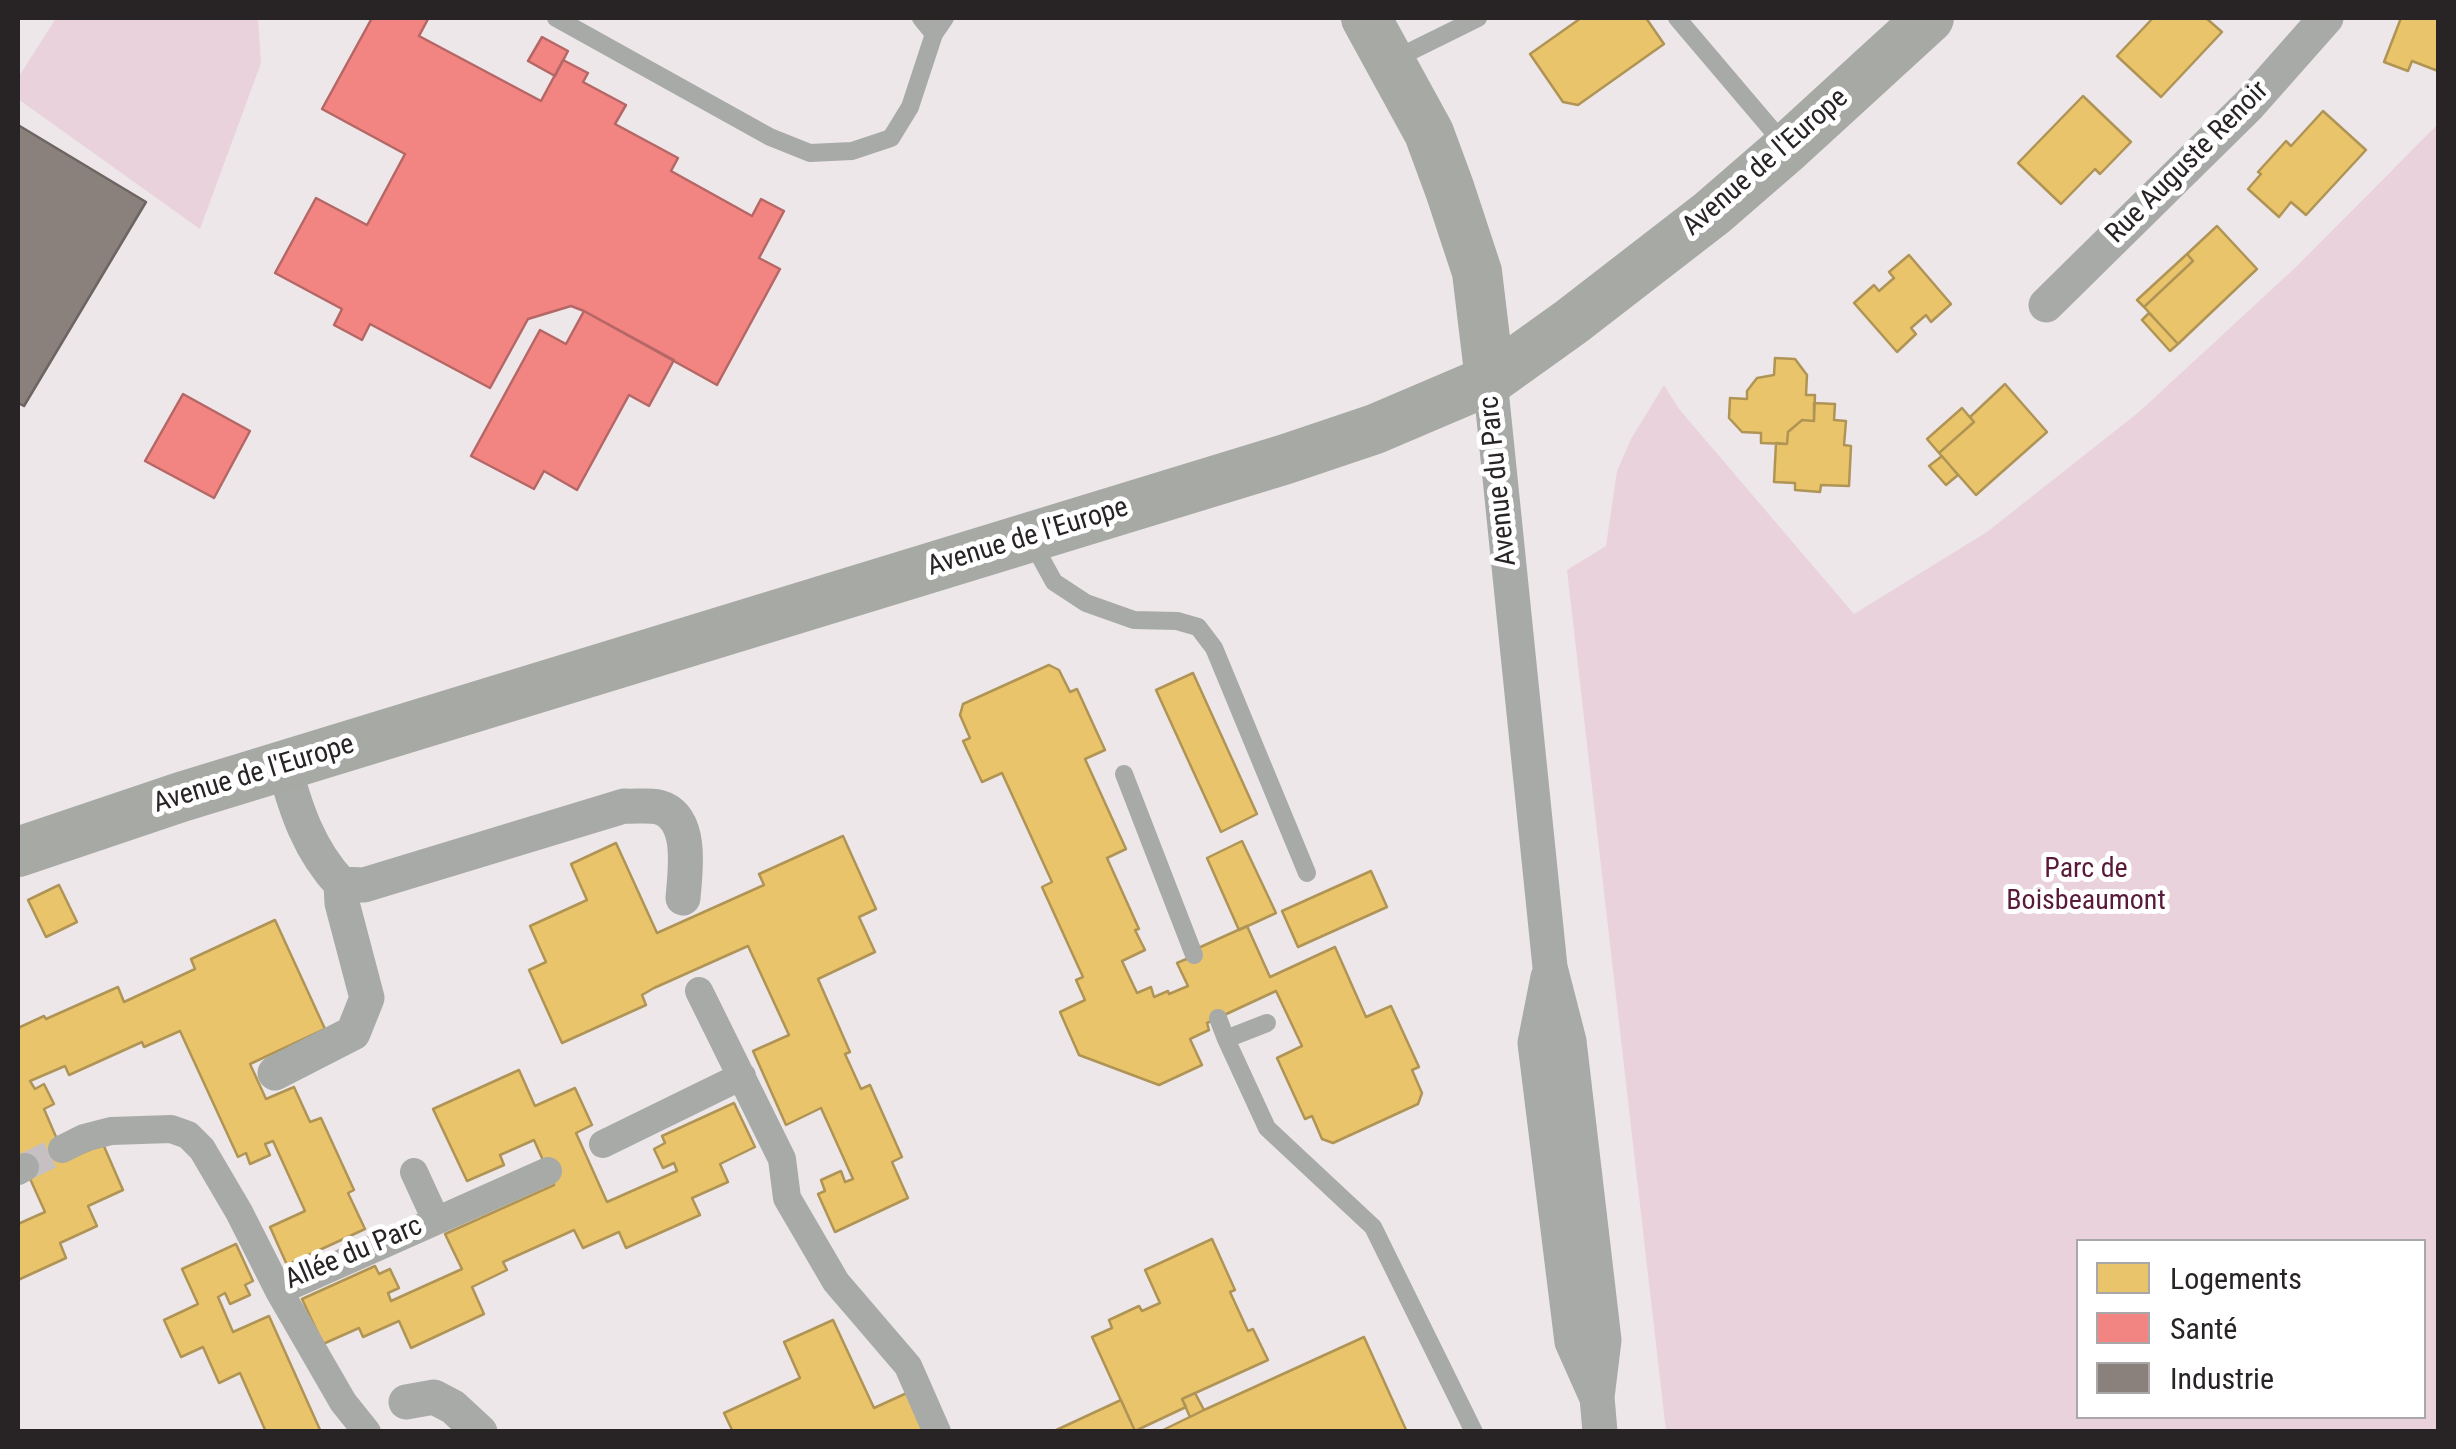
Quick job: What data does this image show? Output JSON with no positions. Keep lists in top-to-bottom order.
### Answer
{
  "streets": {
    "main road": ["Avenue de l'Europe", "Avenue du Parc"],
    "street": ["Rue Auguste Renoir", "Allée du Parc"]
  },
  "crossings": [
    ["Avenue de l'Europe", "Avenue du Parc"]
  ],
  "parks": ["Parc de Boisbeaumont"],
  "legend": ["Logements", "Santé", "Industrie"]
}
